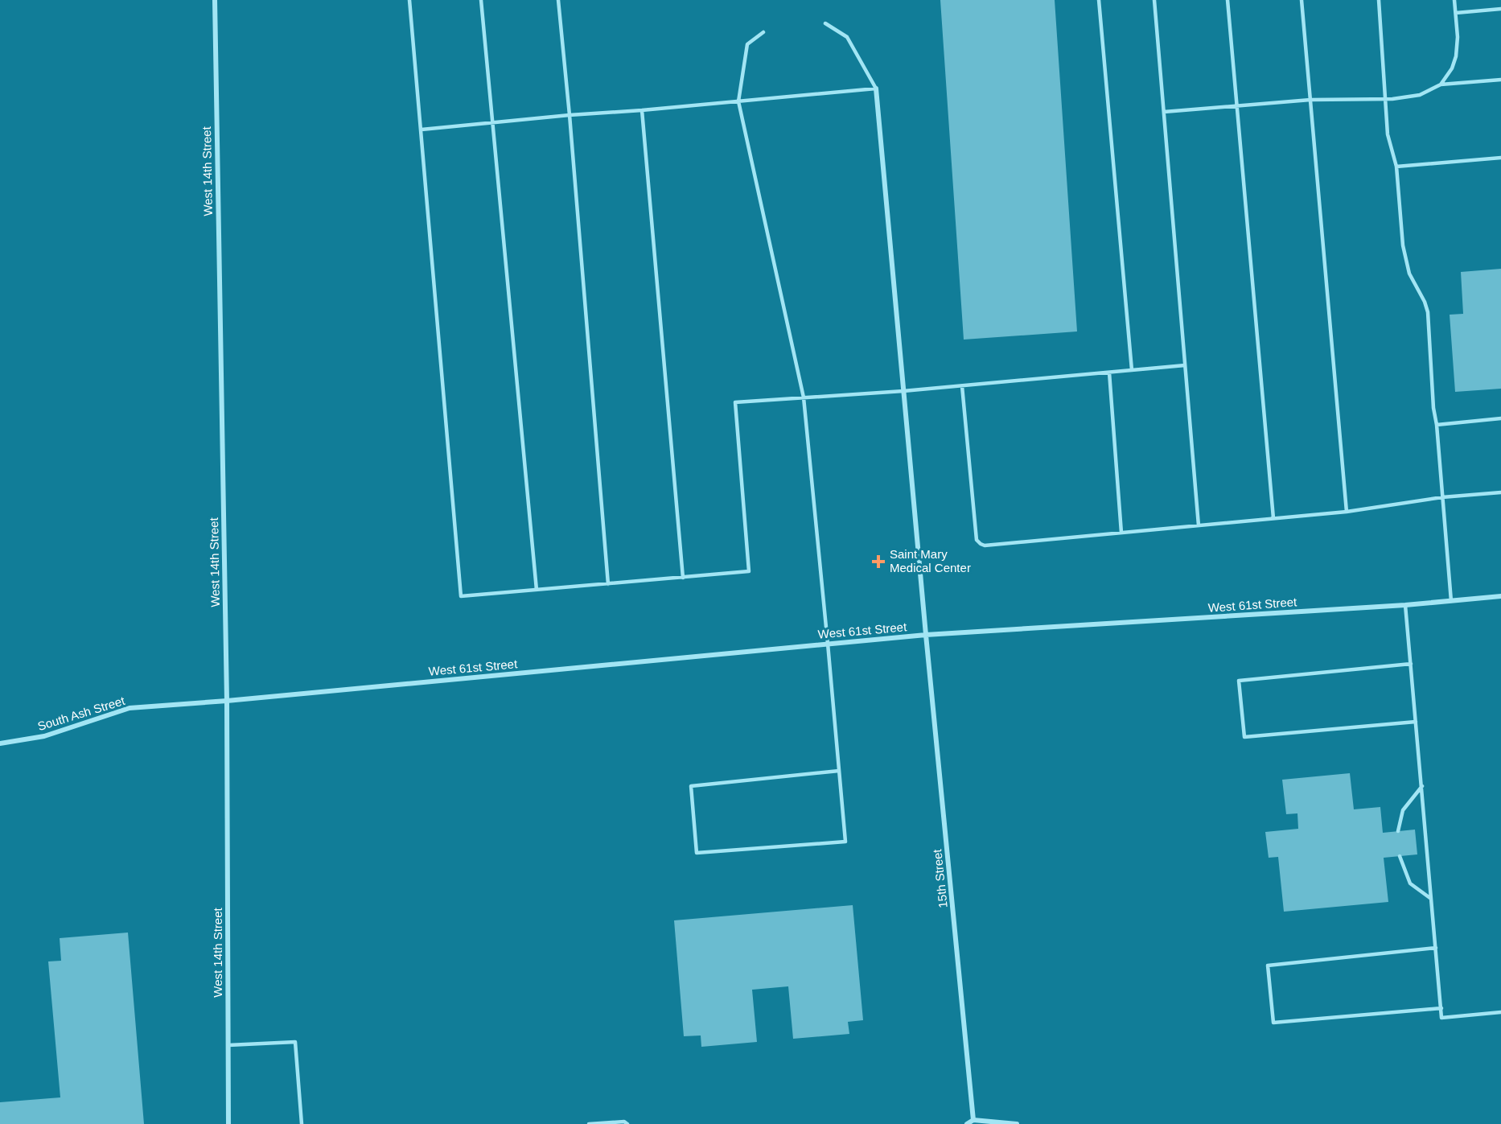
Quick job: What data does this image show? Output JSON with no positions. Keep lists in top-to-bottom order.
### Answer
{
  "streets": {
    "street": [
      "West 14th Street",
      "West 61st Street",
      "South Ash Street",
      "15th Street"
    ]
  },
  "crossings": [
    ["West 14th Street", "West 61st Street"],
    ["West 14th Street", "South Ash Street"],
    ["West 61st Street", "South Ash Street"],
    ["West 61st Street", "15th Street"]
  ],
  "places": {
    "health": ["Saint Mary Medical Center"]
  }
}
